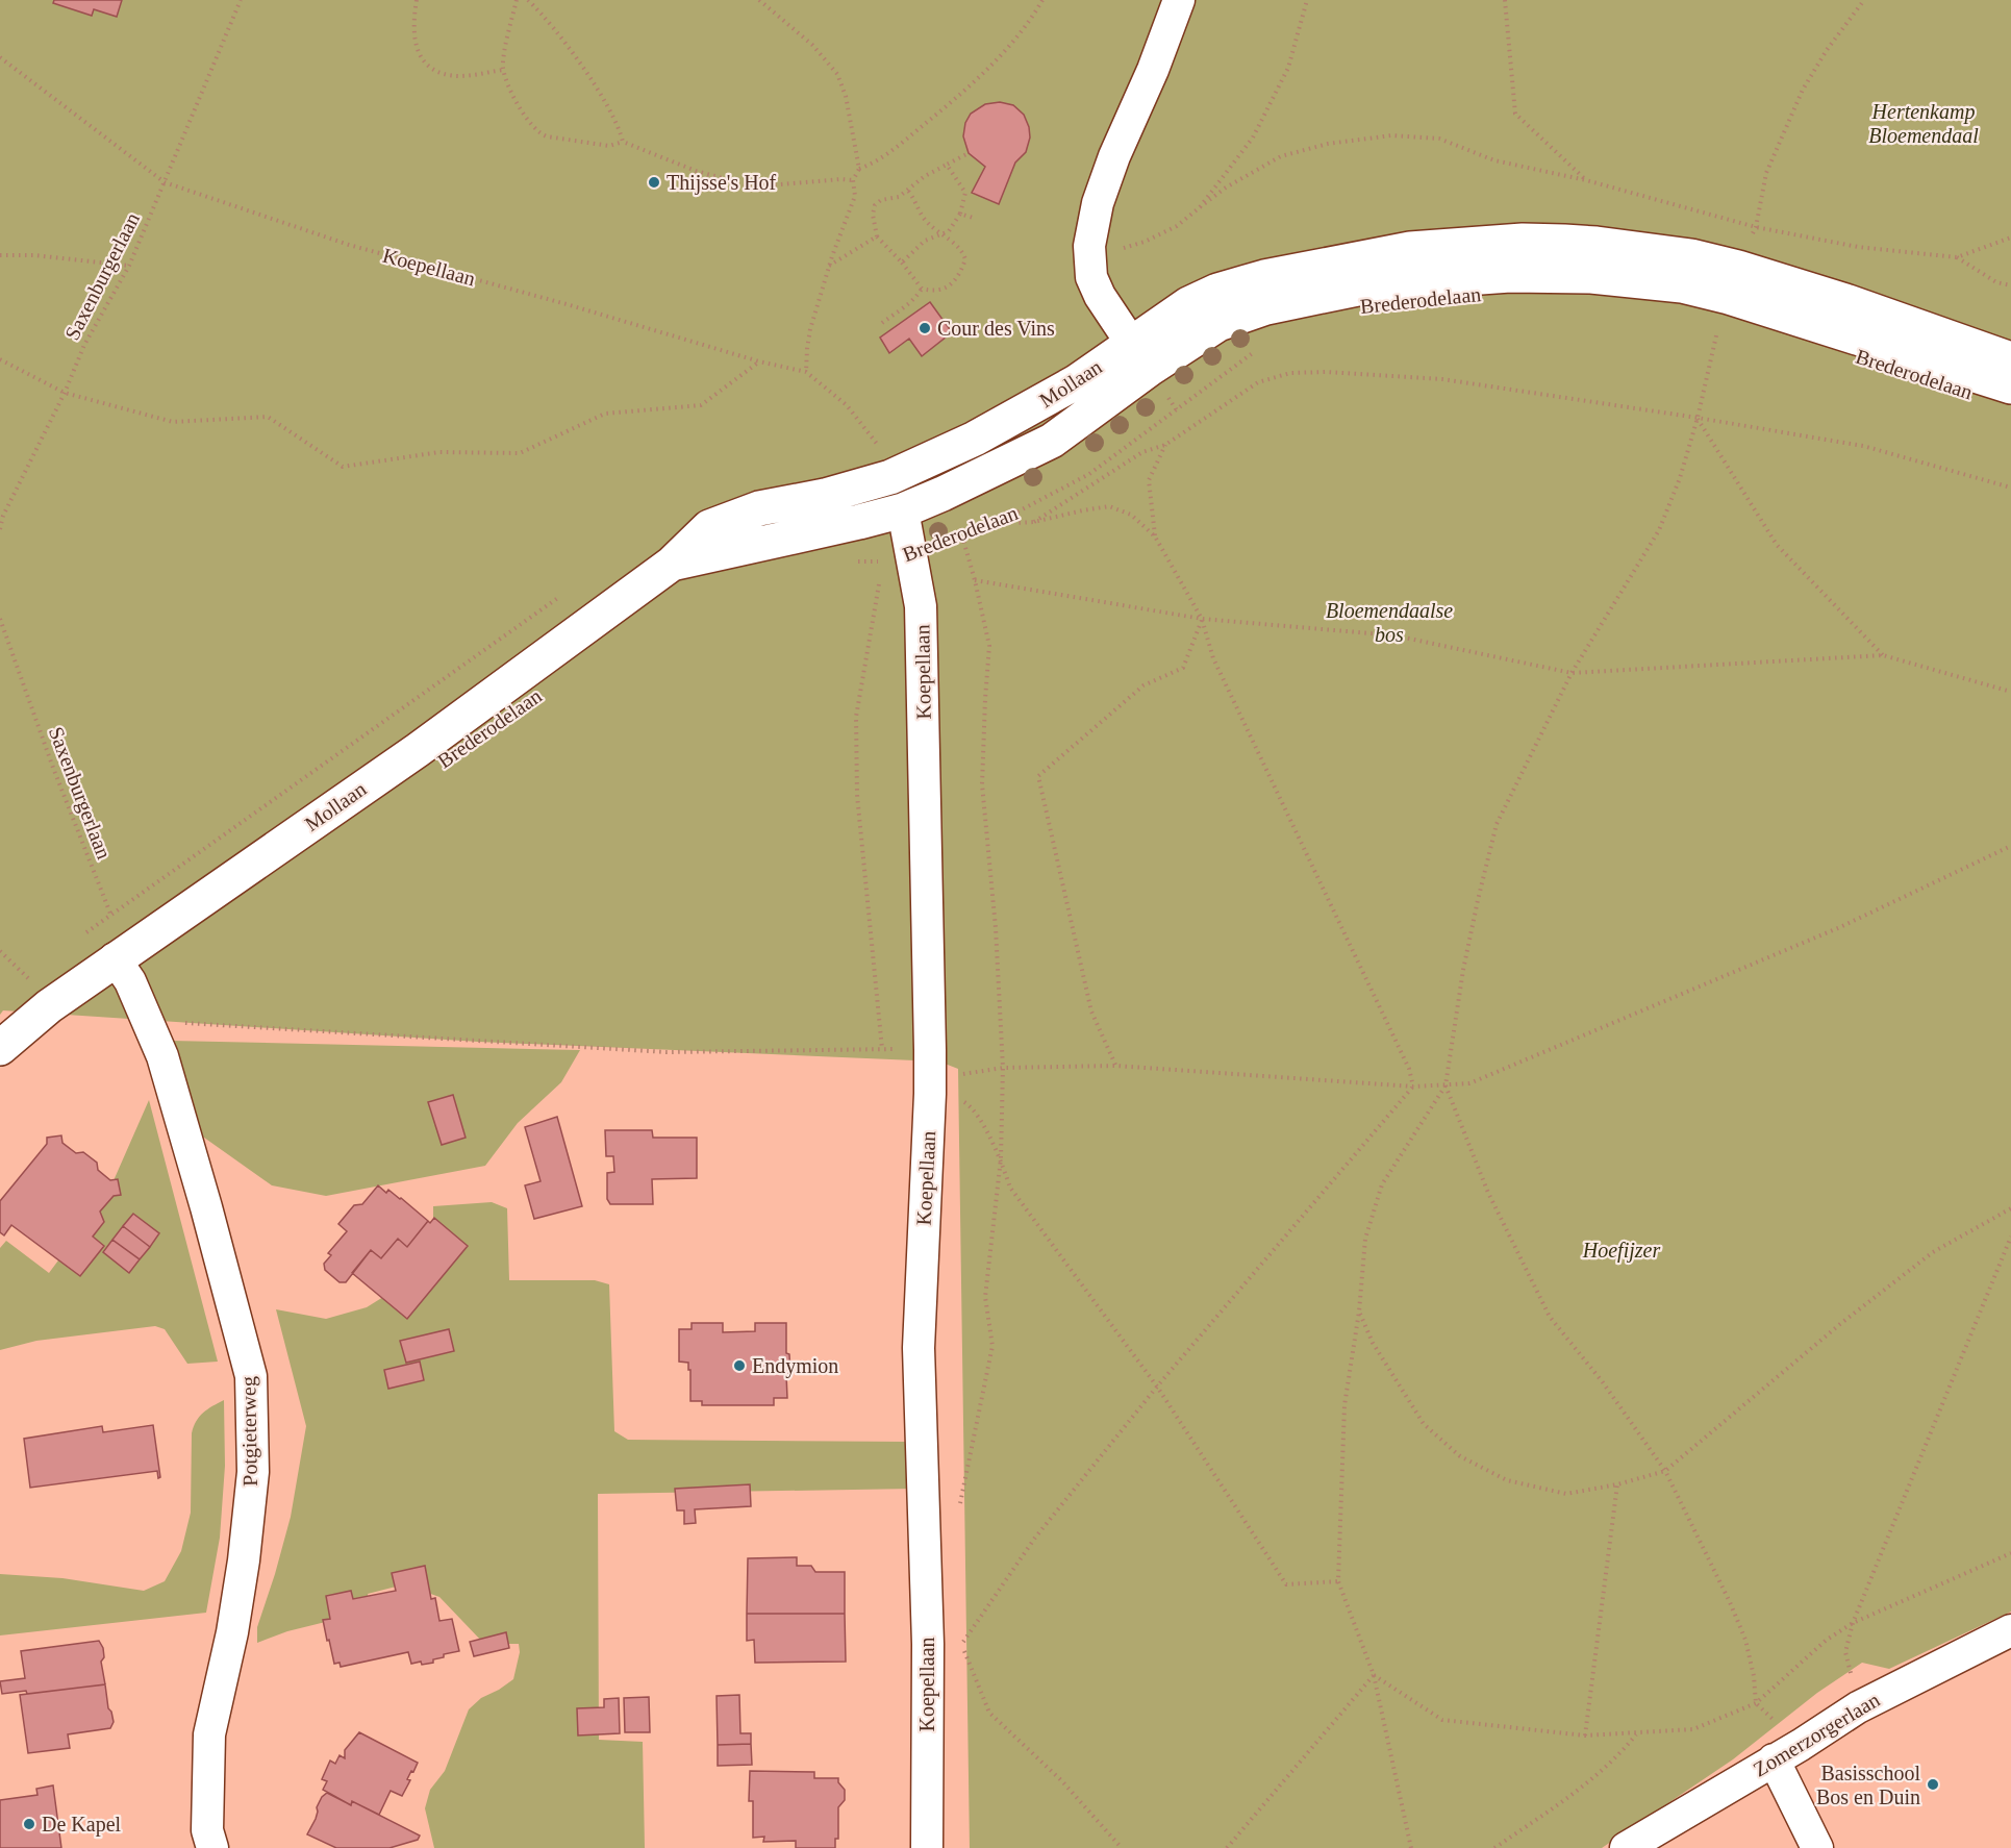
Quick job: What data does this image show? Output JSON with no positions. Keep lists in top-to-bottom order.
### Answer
{
  "streets": {
    "street": [
      "Koepellaan",
      "Brederodelaan",
      "Mollaan",
      "Potgieterweg",
      "Zomerzorgerlaan"
    ],
    "path": ["Saxenburgerlaan"]
  },
  "crossings": [
    ["Koepellaan", "Saxenburgerlaan"],
    ["Koepellaan", "Brederodelaan"],
    ["Koepellaan", "Mollaan"],
    ["Saxenburgerlaan", "Mollaan"],
    ["Saxenburgerlaan", "Potgieterweg"],
    ["Brederodelaan", "Mollaan"],
    ["Mollaan", "Potgieterweg"]
  ],
  "parks": ["Hertenkamp Bloemendaal", "Bloemendaalse bos", "Hoefijzer"],
  "places": [
    "Thijsse's Hof",
    "Cour des Vins",
    "Endymion",
    "Basisschool Bos en Duin",
    "De Kapel"
  ]
}
